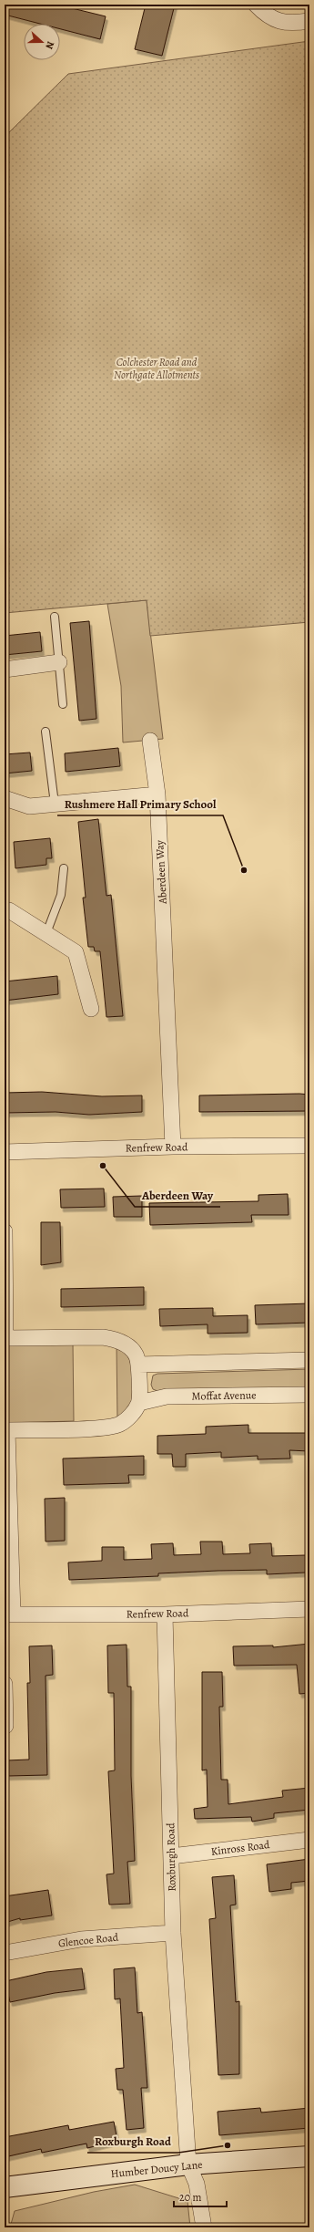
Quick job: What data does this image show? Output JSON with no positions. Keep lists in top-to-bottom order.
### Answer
{
  "streets": {
    "street": [
      "Aberdeen Way",
      "Renfrew Road",
      "Moffat Avenue",
      "Kinross Road",
      "Roxburgh Road",
      "Glencoe Road",
      "Humber Doucy Lane"
    ]
  },
  "crossings": [
    ["Aberdeen Way", "Renfrew Road"],
    ["Renfrew Road", "Roxburgh Road"],
    ["Kinross Road", "Roxburgh Road"],
    ["Roxburgh Road", "Glencoe Road"],
    ["Roxburgh Road", "Humber Doucy Lane"]
  ],
  "parks": ["Colchester Road and Northgate Allotments"],
  "places": ["Rushmere Hall Primary School", "Aberdeen Way", "Roxburgh Road"],
  "scale_bar": "20 m",
  "north": "right"
}
